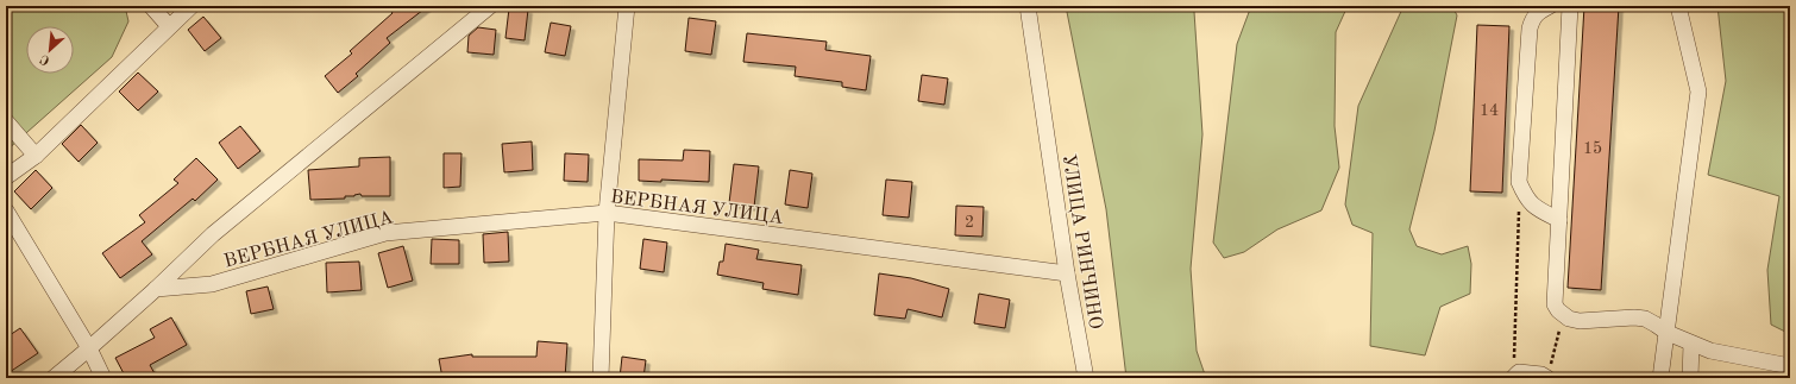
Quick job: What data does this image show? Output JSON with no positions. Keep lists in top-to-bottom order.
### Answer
{
  "streets": {
    "street": ["ВЕРБНАЯ УЛИЦА", "УЛИЦА РИНЧИНО"]
  },
  "crossings": [
    ["ВЕРБНАЯ УЛИЦА", "УЛИЦА РИНЧИНО"]
  ],
  "house_numbers": ["14", "15", "2"],
  "north": "bottom left"
}
